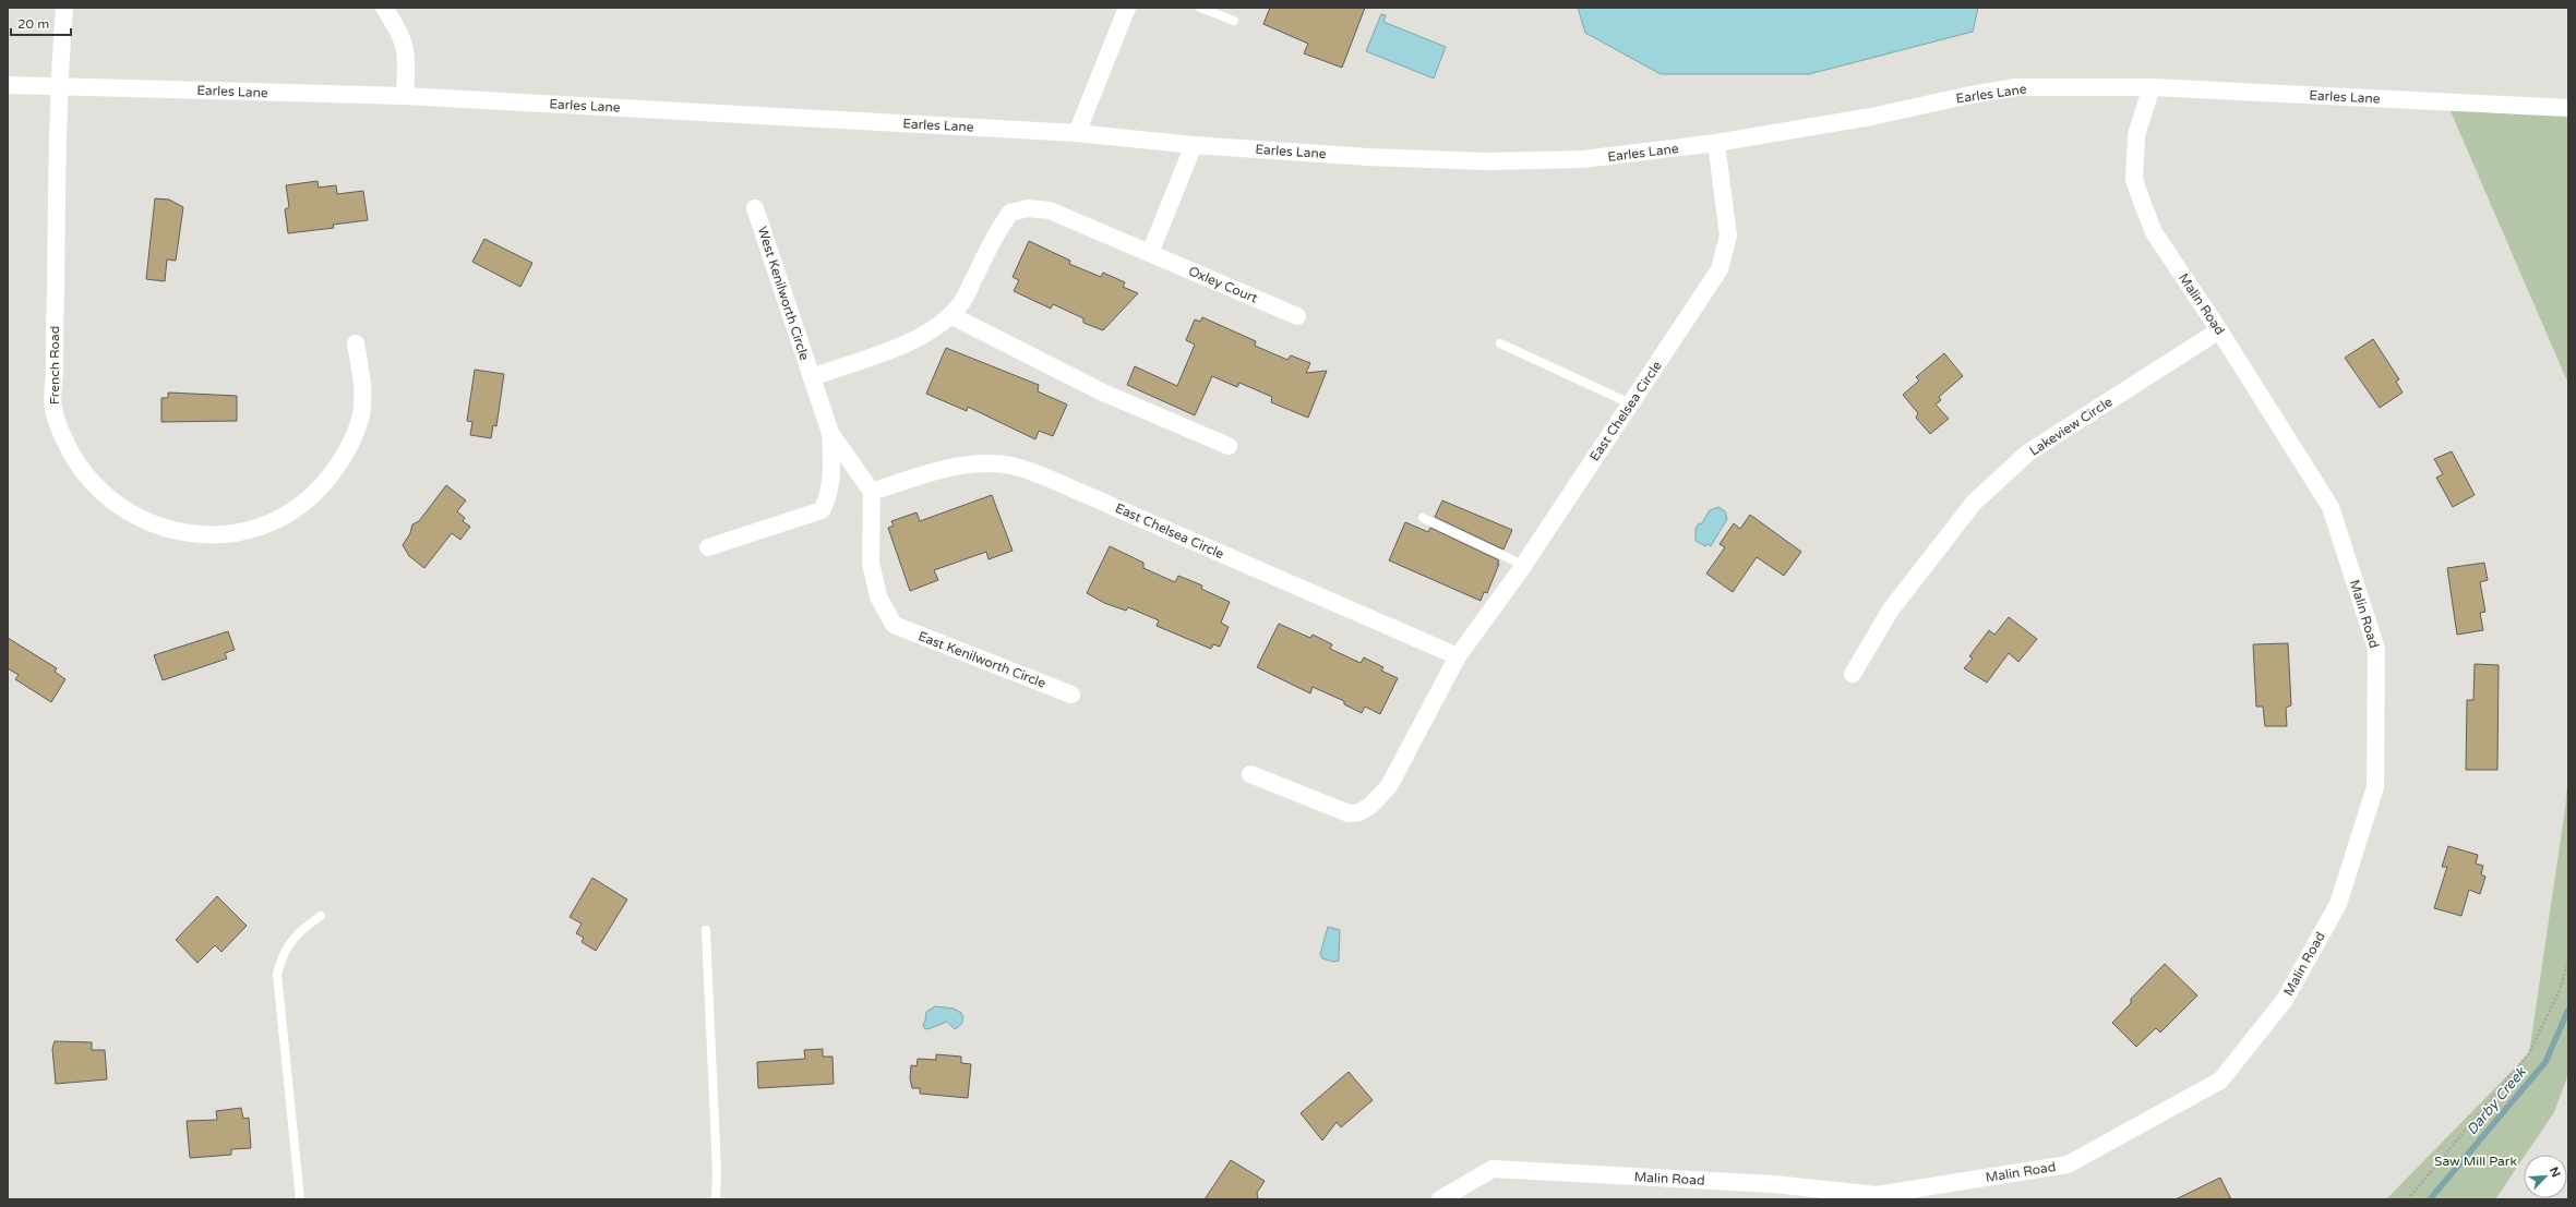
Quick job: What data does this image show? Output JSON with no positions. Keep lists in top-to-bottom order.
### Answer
{
  "streets": {
    "street": [
      "Earles Lane",
      "Oxley Court",
      "West Kenilworth Circle",
      "Malin Road",
      "French Road",
      "East Chelsea Circle",
      "Lakeview Circle",
      "East Kenilworth Circle"
    ]
  },
  "crossings": [
    ["Earles Lane", "Malin Road"],
    ["Earles Lane", "French Road"],
    ["Earles Lane", "East Chelsea Circle"],
    ["Malin Road", "Lakeview Circle"],
    ["East Chelsea Circle", "East Kenilworth Circle"]
  ],
  "water": ["Darby Creek"],
  "parks": ["Saw Mill Park"],
  "scale_bar": "20 m",
  "north": "top right"
}
